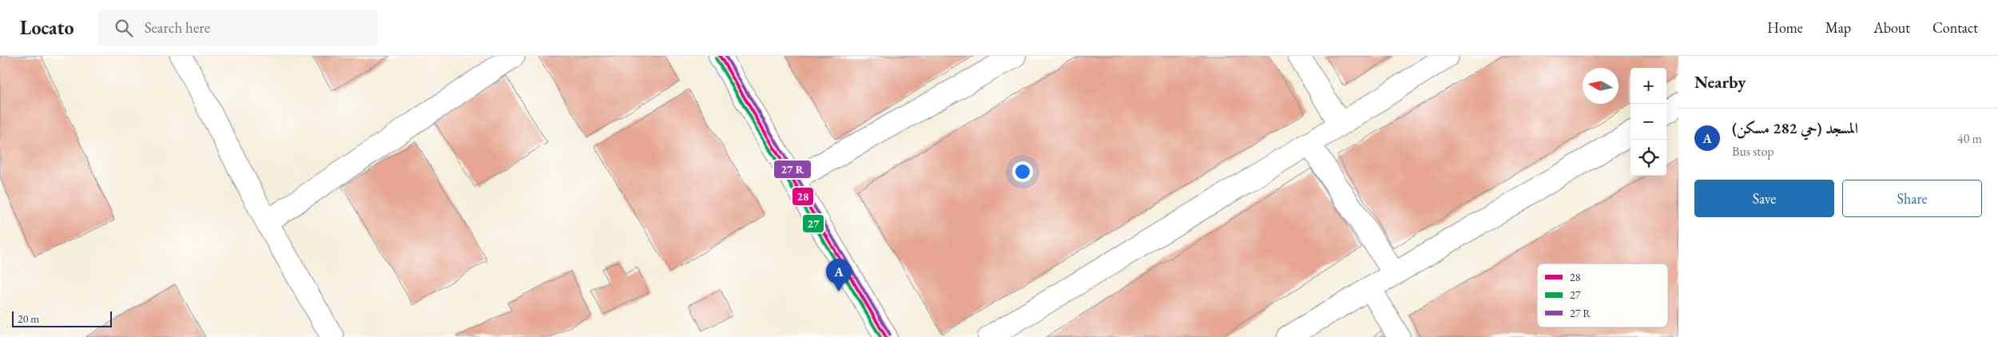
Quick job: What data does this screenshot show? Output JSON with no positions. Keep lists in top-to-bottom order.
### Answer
{
  "lines": ["transit line 28", "transit line 27"],
  "legend": ["28", "27", "27 R"],
  "scale_bar": "20 m",
  "north": "left",
  "page": {
    "header": "Locato",
    "search": "Search here",
    "nav": [
      "Home",
      "Map",
      "About",
      "Contact"
    ],
    "heading": "Nearby",
    "map_buttons": ["+", "−"],
    "list": [
      {
        "mark": "A",
        "name": "المسجد (حي 282 مسكن)",
        "note": "Bus stop",
        "value": "40 m"
      }
    ],
    "buttons": ["Save", "Share"],
    "pins": "A",
    "scale": "20 m"
  }
}
